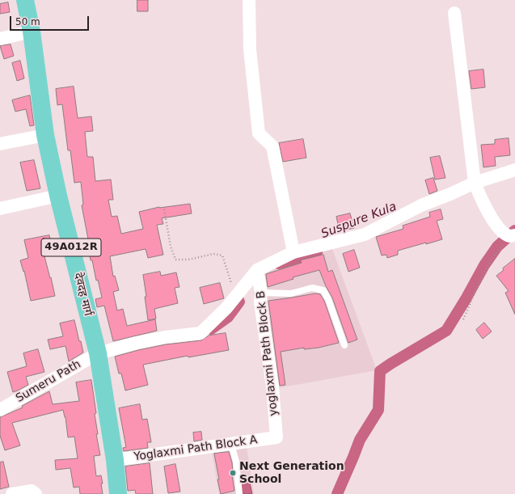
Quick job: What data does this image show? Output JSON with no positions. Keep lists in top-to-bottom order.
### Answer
{
  "streets": {
    "main road": ["49A012R", "देवदह मार्ग"],
    "street": ["yoglaxmi Path Block B", "Sumeru Path", "Yoglaxmi Path Block A"]
  },
  "crossings": [
    ["देवदह मार्ग", "Sumeru Path"],
    ["देवदह मार्ग", "Yoglaxmi Path Block A"],
    ["yoglaxmi Path Block B", "Sumeru Path"],
    ["yoglaxmi Path Block B", "Yoglaxmi Path Block A"]
  ],
  "water": ["Suspure Kula"],
  "places": ["Next Generation School"],
  "scale_bar": "50 m"
}
